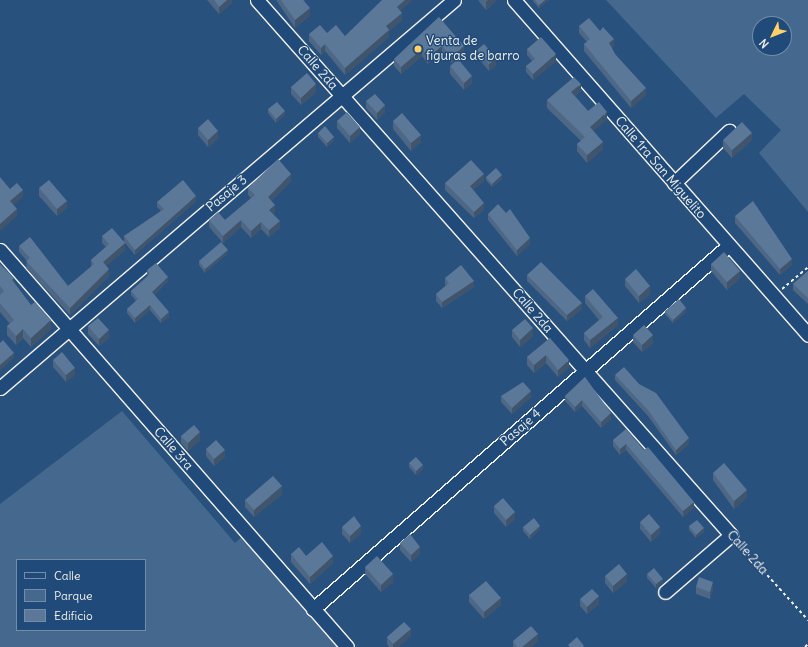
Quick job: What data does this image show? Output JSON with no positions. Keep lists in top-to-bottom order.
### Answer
{
  "streets": {
    "street": [
      "Calle 2da",
      "Calle 1ra San Miguelito",
      "Pasaje 3",
      "Pasaje 4",
      "Calle 3ra"
    ]
  },
  "crossings": [
    ["Calle 2da", "Pasaje 3"],
    ["Calle 2da", "Pasaje 4"],
    ["Calle 1ra San Miguelito", "Pasaje 4"],
    ["Pasaje 3", "Calle 3ra"],
    ["Pasaje 4", "Calle 3ra"]
  ],
  "places": ["Venta de figuras de barro"],
  "legend": ["Calle", "Parque", "Edificio"],
  "north": "bottom left"
}
